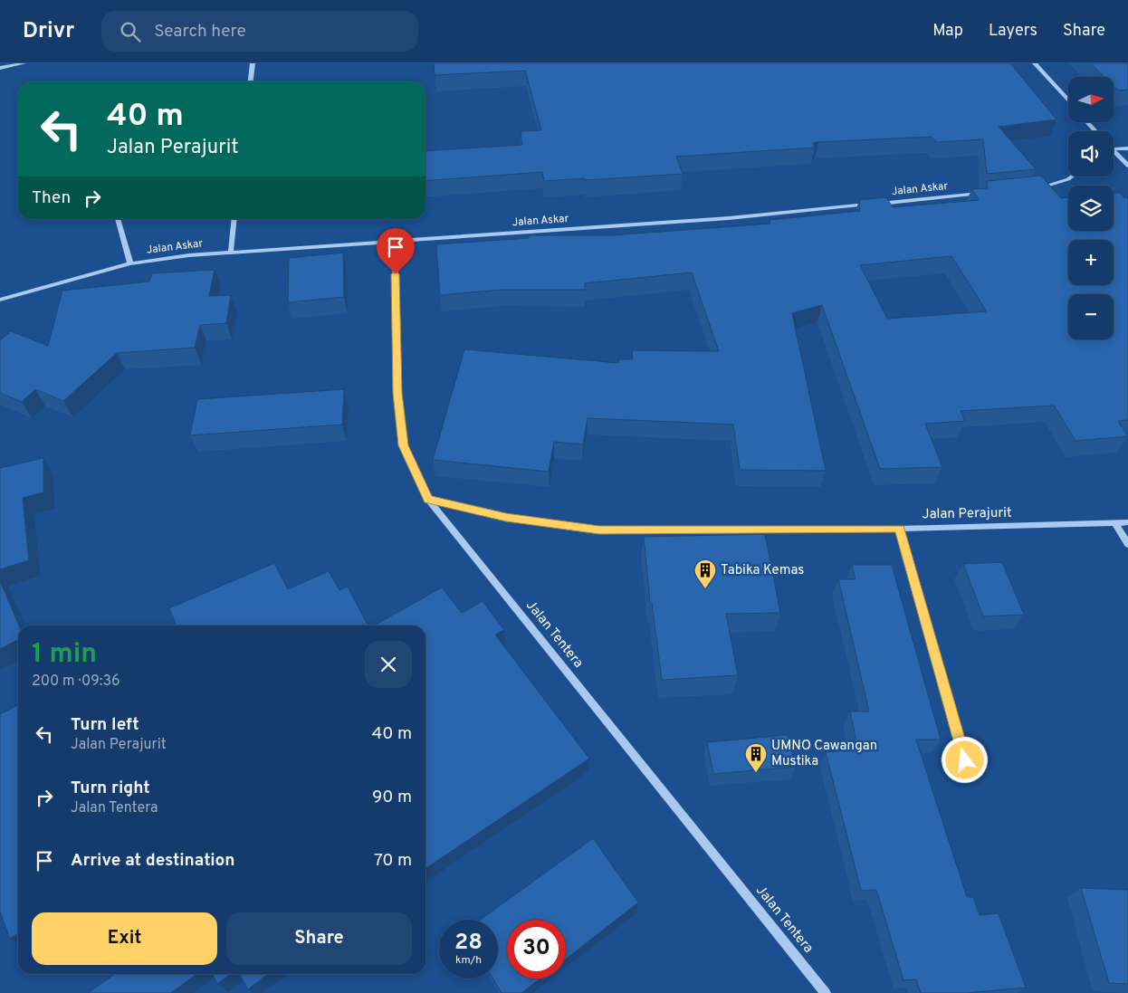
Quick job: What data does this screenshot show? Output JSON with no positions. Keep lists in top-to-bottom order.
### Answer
{
  "streets": {
    "street": ["Jalan Askar", "Jalan Perajurit", "Jalan Tentera"]
  },
  "crossings": [
    ["Jalan Askar", "Jalan Tentera"],
    ["Jalan Perajurit", "Jalan Tentera"]
  ],
  "places": {
    "building": ["Tabika Kemas", "UMNO Cawangan Mustika"]
  },
  "north": "right",
  "page": {
    "header": "Drivr",
    "search": "Search here",
    "nav": ["Map", "Layers", "Share"],
    "map_buttons": ["+", "−"],
    "turn": ["40 m", "Jalan Perajurit"],
    "then": "Then",
    "heading": ["1 min", "200 m · 09:36"],
    "list": [
      {
        "name": "Turn left",
        "note": "Jalan Perajurit",
        "value": "40 m"
      },
      {
        "name": "Turn right",
        "note": "Jalan Tentera",
        "value": "90 m"
      },
      {
        "name": "Arrive at destination",
        "value": "70 m"
      }
    ],
    "buttons": ["Exit", "Share"],
    "speed": "28 km/h",
    "limit": "30"
  }
}
